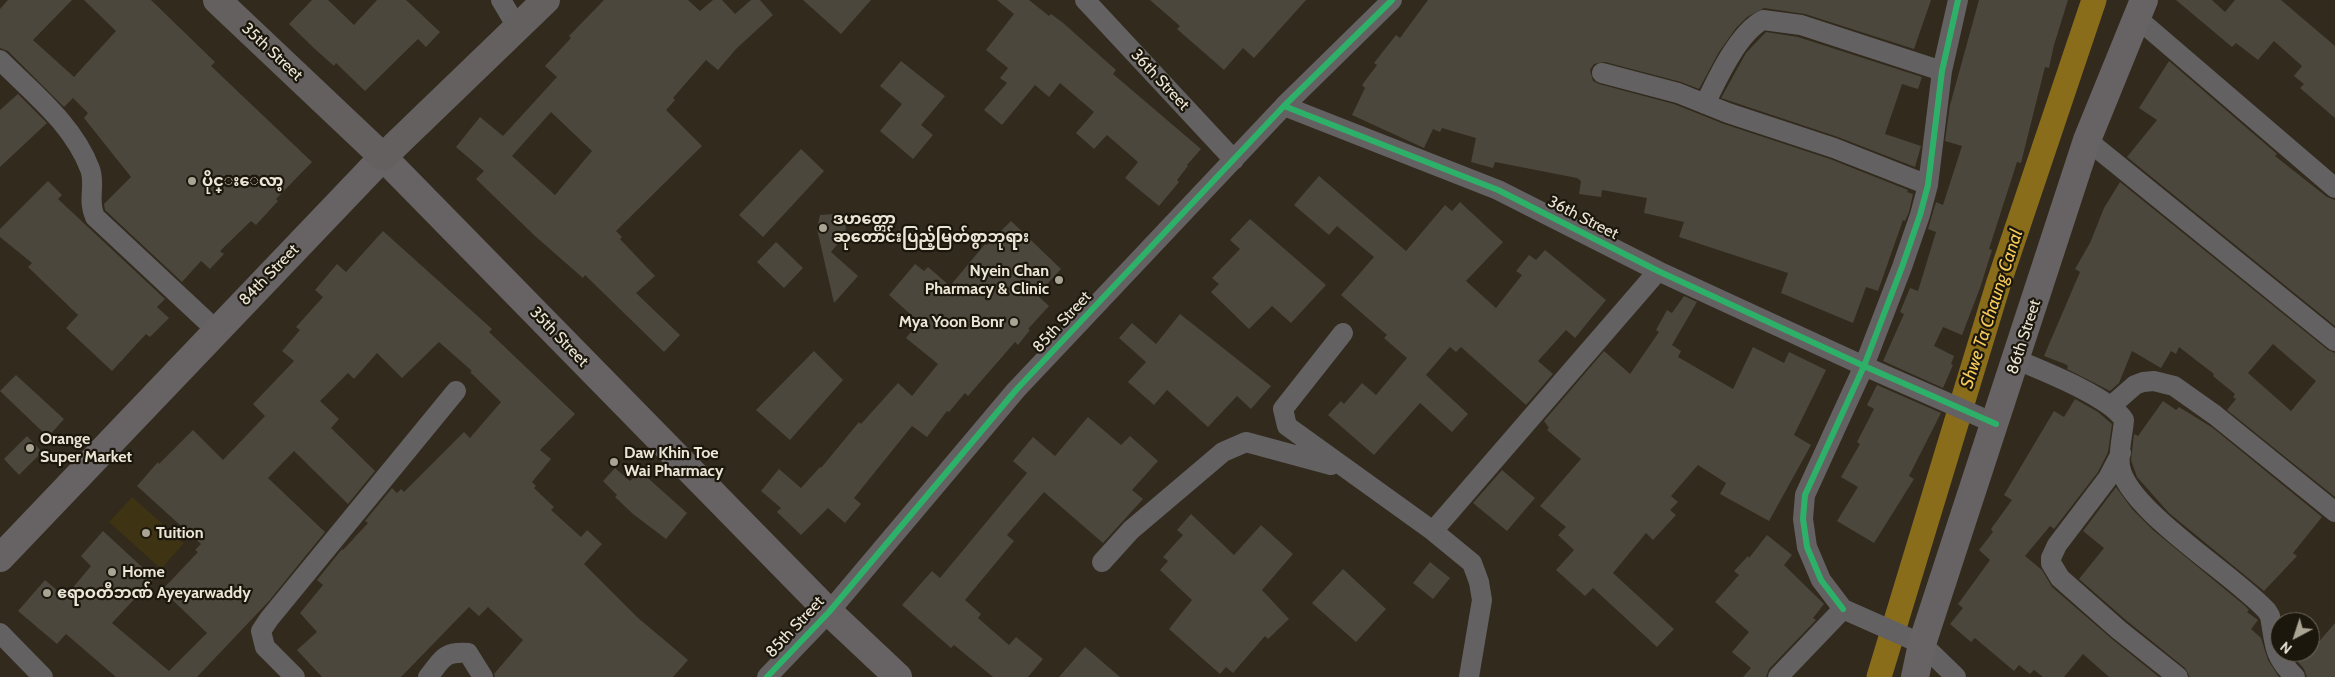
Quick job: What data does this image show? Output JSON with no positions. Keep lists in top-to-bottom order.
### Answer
{
  "streets": {
    "main road": ["35th Street", "84th Street", "86th Street"],
    "street": ["36th Street", "85th Street"]
  },
  "crossings": [
    ["35th Street", "84th Street"],
    ["35th Street", "85th Street"],
    ["36th Street", "85th Street"],
    ["36th Street", "86th Street"]
  ],
  "water": ["Shwe Ta Chaung Canal"],
  "places": [
    "ပိုင္းေလာ့",
    "ဒဟတ္တော ဆုတောင်းပြည့်မြတ်စွာဘုရား",
    "Nyein Chan Pharmacy & Clinic",
    "Mya Yoon Bonr",
    "Orange Super Market",
    "Daw Khin Toe Wai Pharmacy",
    "Tuition",
    "Home",
    "ဧရာဝတီဘဏ် Ayeyarwaddy"
  ],
  "north": "bottom left"
}
